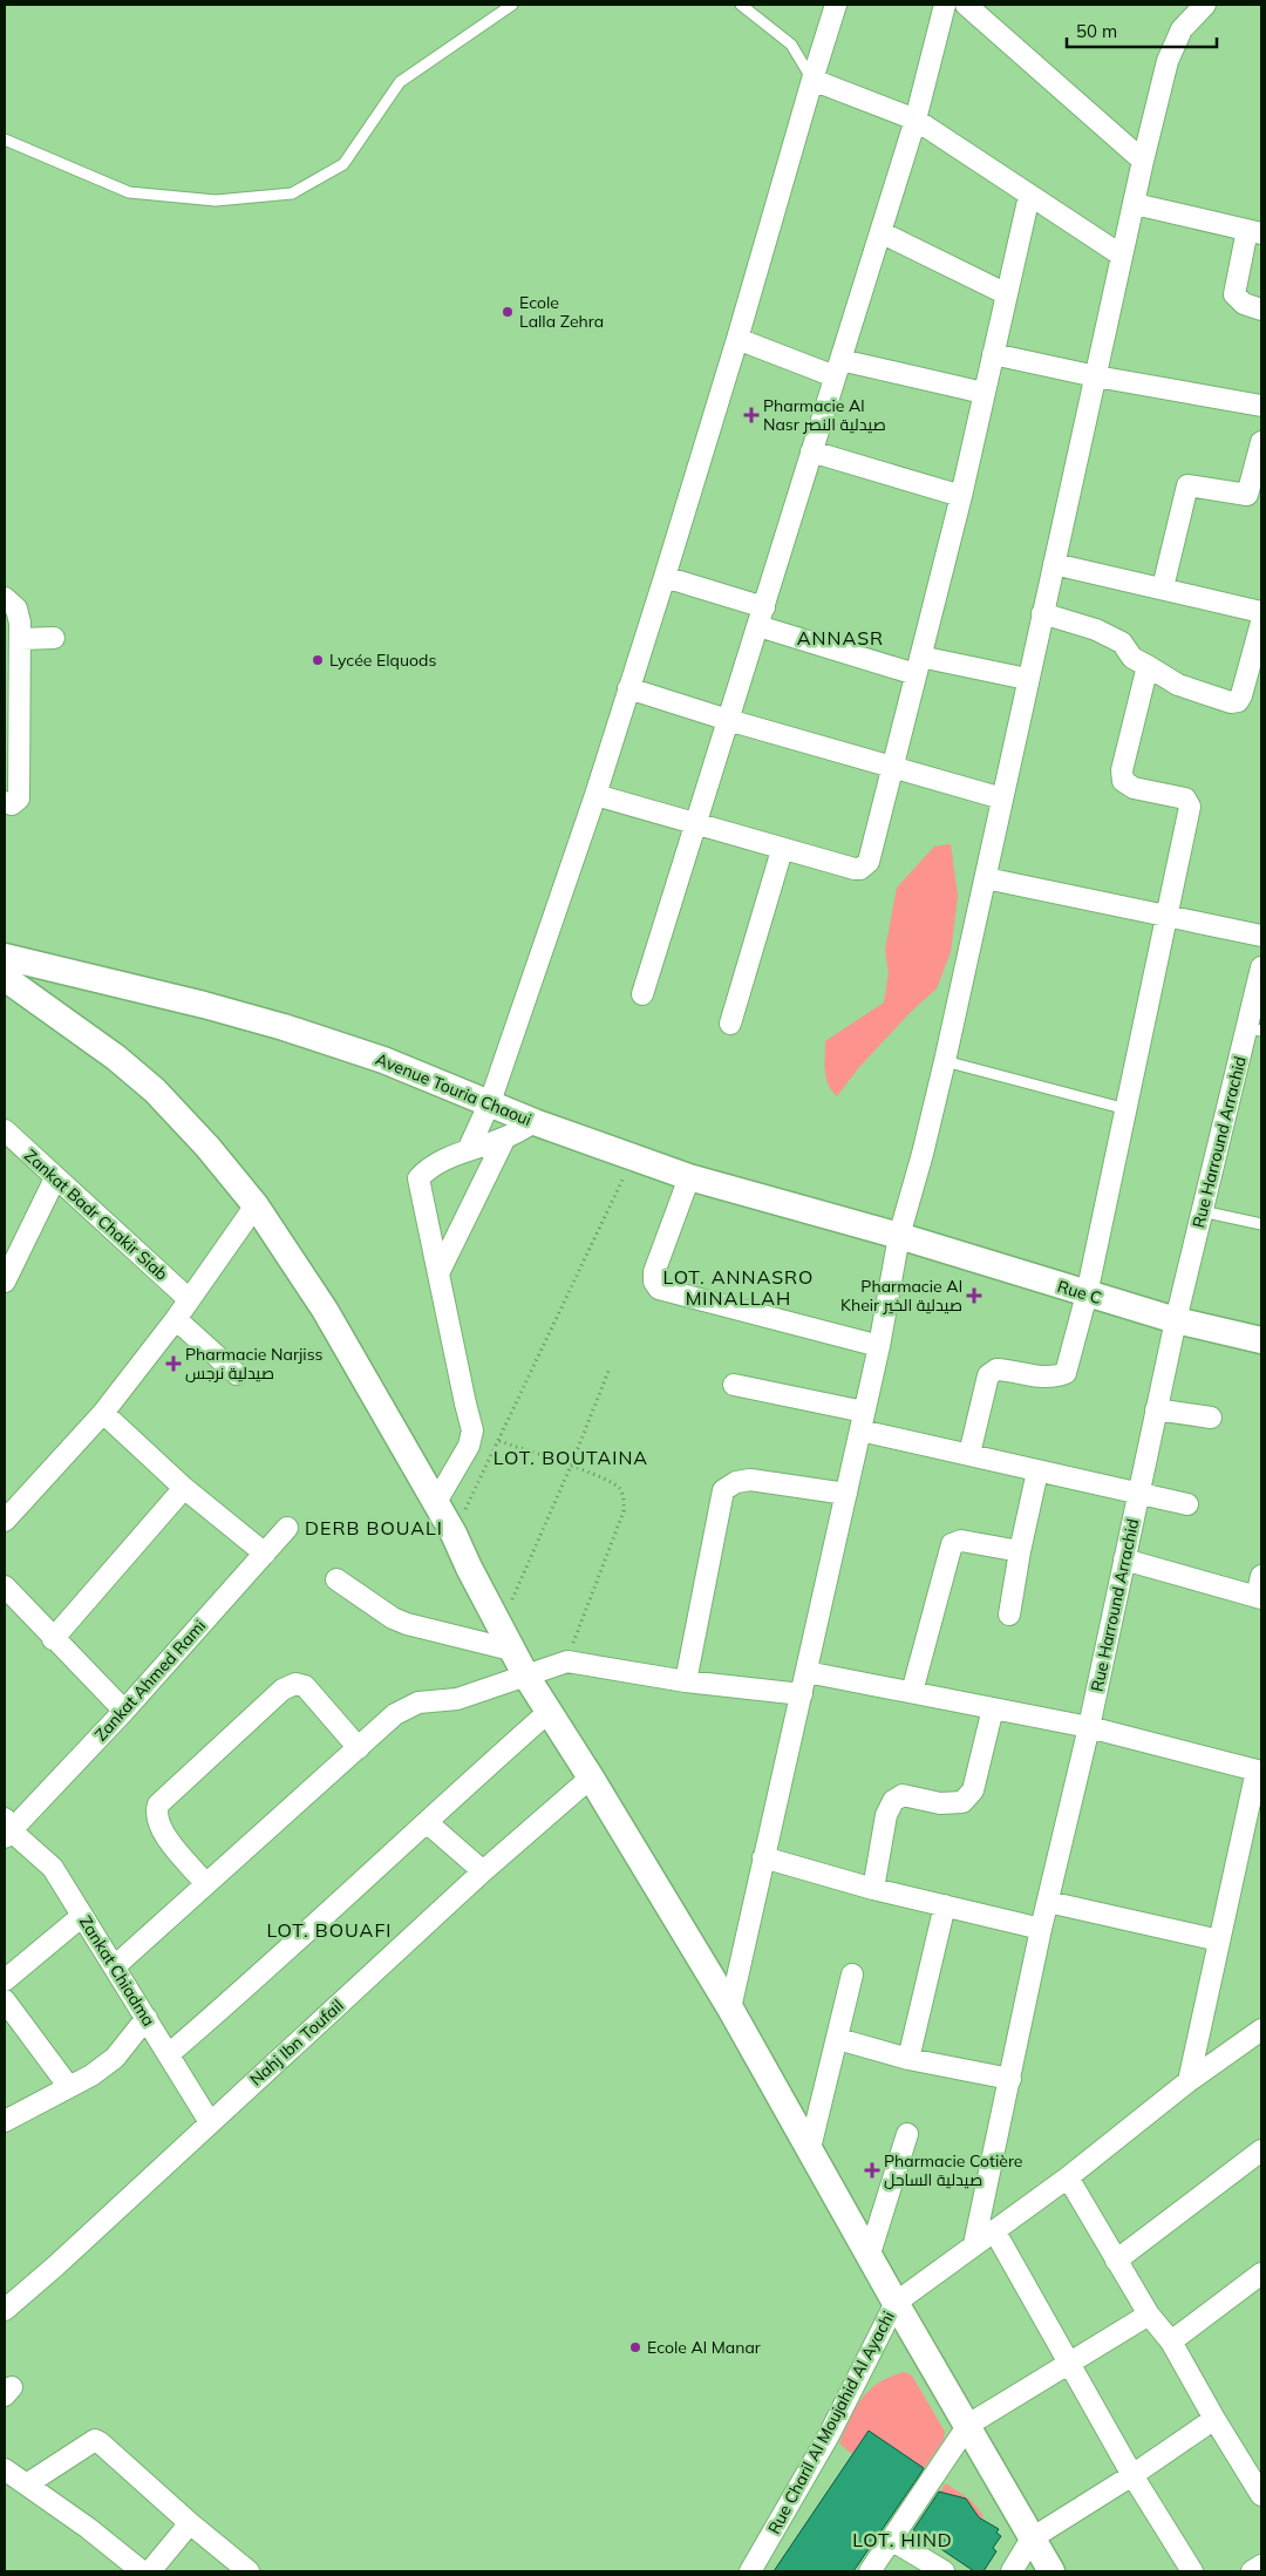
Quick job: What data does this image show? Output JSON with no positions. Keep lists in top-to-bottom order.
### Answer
{
  "streets": {
    "street": [
      "Avenue Touria Chaoui",
      "Rue Harround Arrachid",
      "Zankat Badr Chakir Siab",
      "Rue C",
      "Zankat Ahmed Rami",
      "Zankat Chiadma",
      "Nahj Ibn Toufail",
      "Rue Charil Al Moujahid Al Ayachi"
    ]
  },
  "crossings": [
    ["Avenue Touria Chaoui", "Rue C"],
    ["Rue Harround Arrachid", "Rue C"],
    ["Zankat Ahmed Rami", "Zankat Chiadma"],
    ["Zankat Chiadma", "Nahj Ibn Toufail"]
  ],
  "districts": [
    "ANNASR",
    "LOT. ANNASRO MINALLAH",
    "LOT. BOUTAINA",
    "DERB BOUALI",
    "LOT. BOUAFI",
    "LOT. HIND"
  ],
  "places": {
    "other": ["Ecole Lalla Zehra", "Lycée Elquods", "Ecole Al Manar"],
    "health": [
      "Pharmacie Al Nasr صيدلية النصر",
      "Pharmacie Al Kheir صيدلية الخير",
      "Pharmacie Narjiss صيدلية نرجس",
      "Pharmacie Cotière صيدلية الساحل"
    ]
  },
  "scale_bar": "50 m"
}
